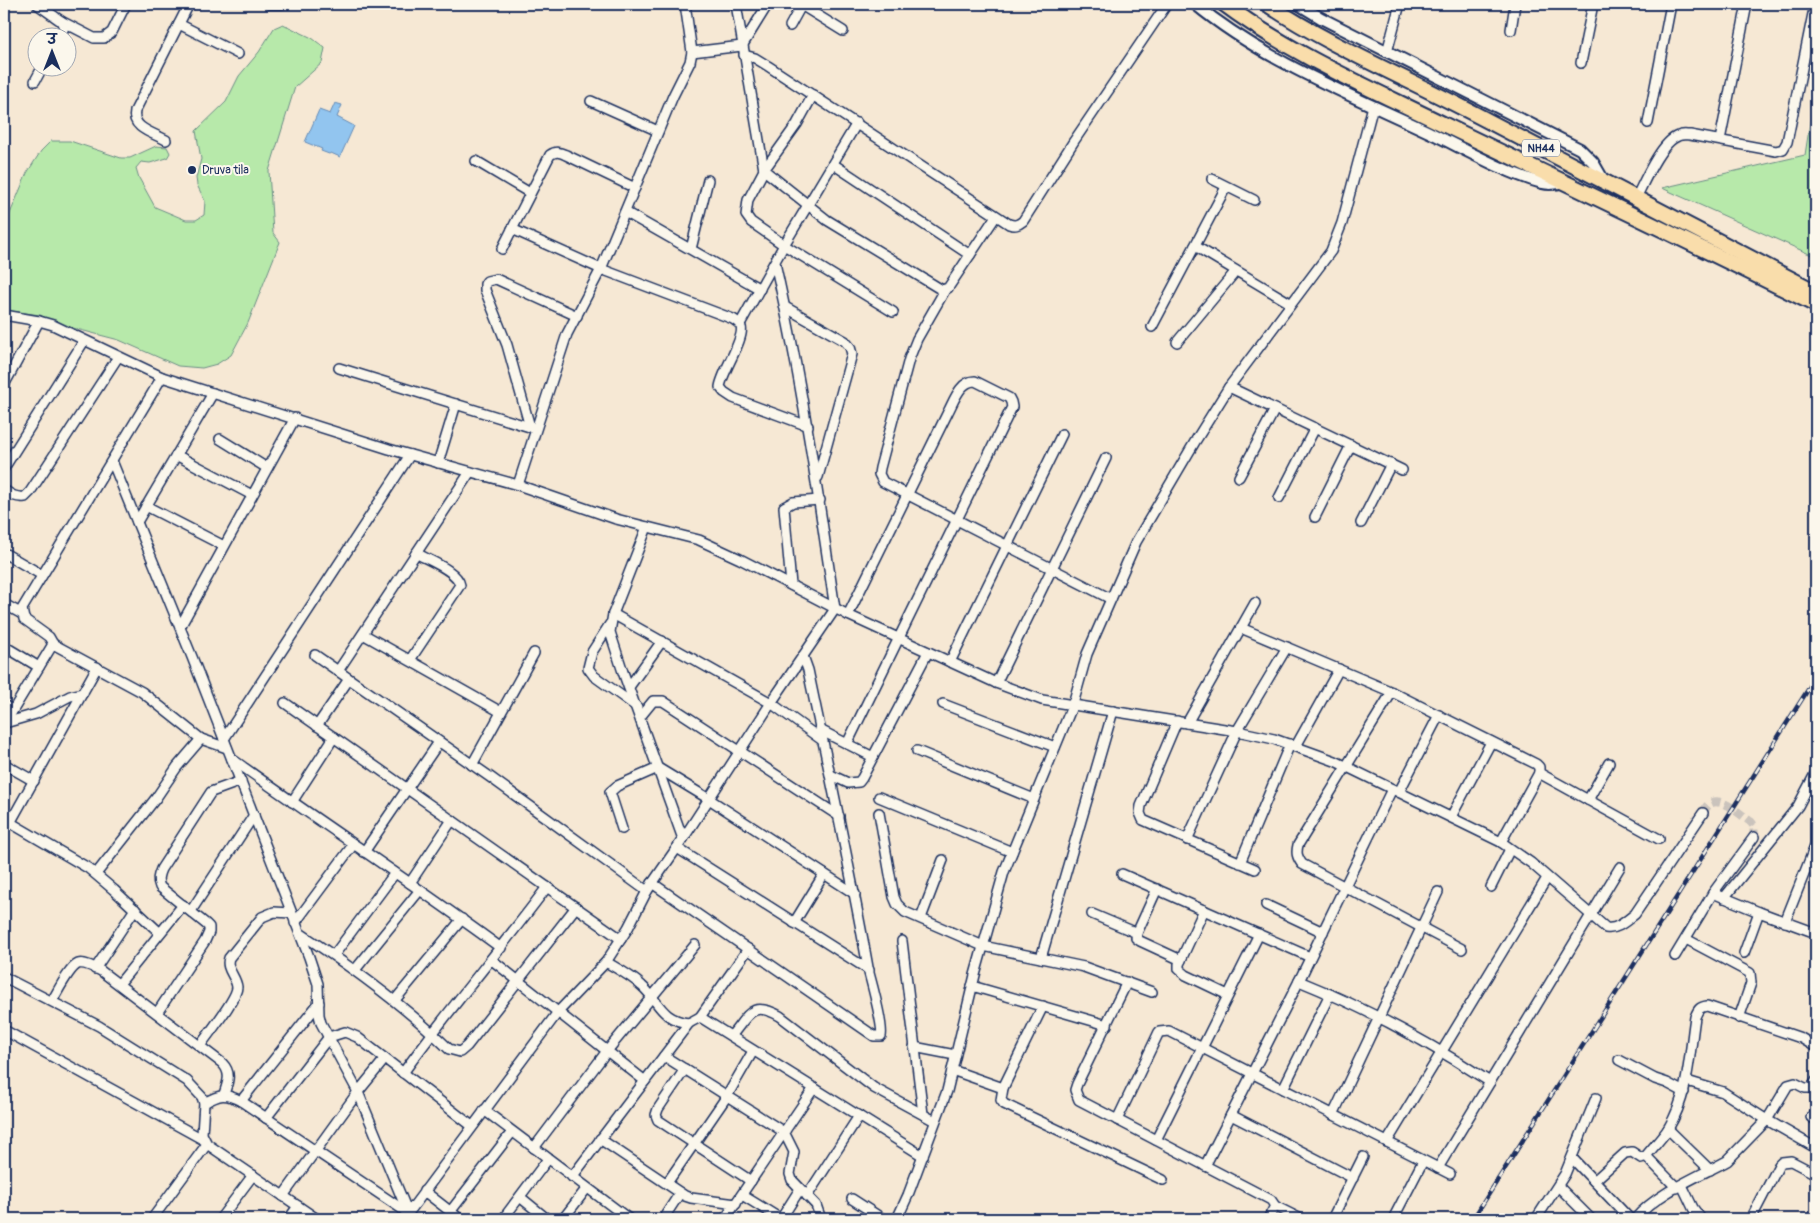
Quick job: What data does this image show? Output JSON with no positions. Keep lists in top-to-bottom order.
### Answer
{
  "streets": {
    "highway": ["NH44"]
  },
  "places": ["Druva tila"],
  "north": "top"
}
